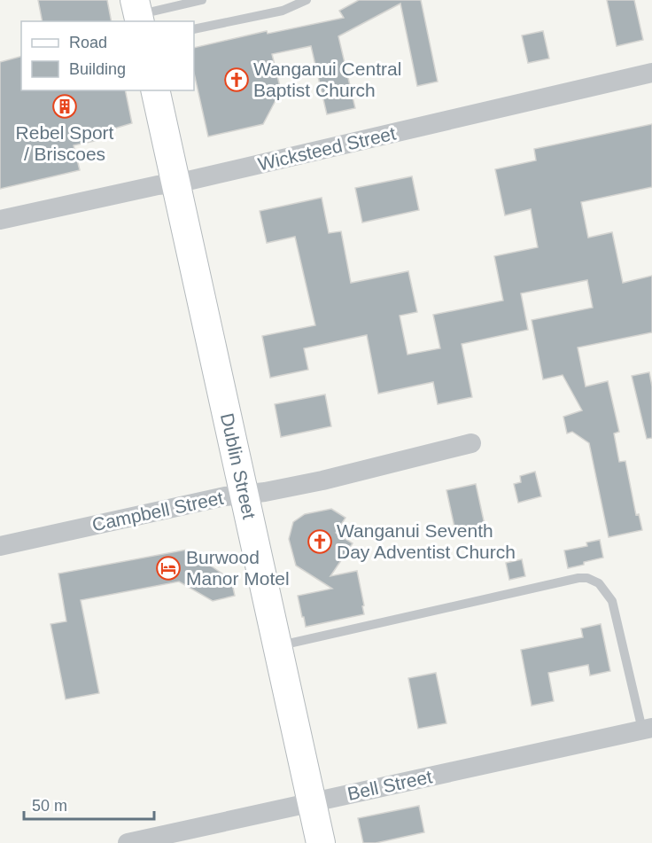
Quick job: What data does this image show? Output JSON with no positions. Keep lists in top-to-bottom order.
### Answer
{
  "streets": {
    "main road": ["Dublin Street"],
    "street": ["Wicksteed Street", "Campbell Street", "Bell Street"]
  },
  "crossings": [
    ["Wicksteed Street", "Dublin Street"],
    ["Dublin Street", "Campbell Street"],
    ["Dublin Street", "Bell Street"]
  ],
  "places": {
    "church": ["Wanganui Central Baptist Church", "Wanganui Seventh Day Adventist Church"],
    "building": ["Rebel Sport / Briscoes"],
    "hotel": ["Burwood Manor Motel"]
  },
  "legend": ["Road", "Building"],
  "scale_bar": "50 m"
}
